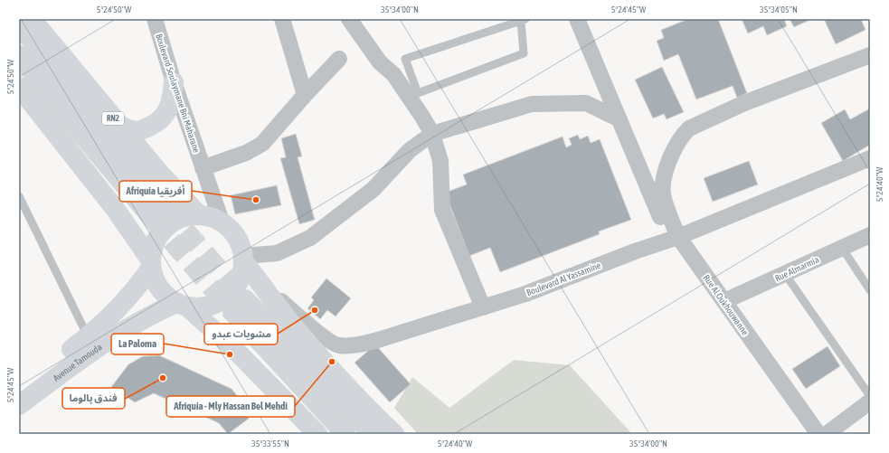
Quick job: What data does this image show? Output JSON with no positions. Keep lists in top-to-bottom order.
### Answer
{
  "streets": {
    "highway": ["RN2", "Avenue Tamouda"],
    "street": [
      "Boulevard Soulaymane Bni Maharane",
      "Rue Almarmia",
      "Boulevard Al Yassamine",
      "Rue Al Oukhouwanne"
    ]
  },
  "crossings": [
    ["Boulevard Soulaymane Bni Maharane", "RN2"],
    ["Boulevard Soulaymane Bni Maharane", "Avenue Tamouda"],
    ["RN2", "Avenue Tamouda"],
    ["Rue Almarmia", "Rue Al Oukhouwanne"],
    ["Boulevard Al Yassamine", "Rue Al Oukhouwanne"]
  ],
  "places": [
    "Afriquia أفريقيا",
    "مشويات عبدو",
    "La Paloma",
    "Afriquia - Mly Hassan Bel Mehdi",
    "فندق پالوما"
  ],
  "coordinates": [
    "5°24'50\"W",
    "35°34'00\"N",
    "5°24'45\"W",
    "35°34'05\"N",
    "5°24'40\"W",
    "35°33'55\"N"
  ]
}
